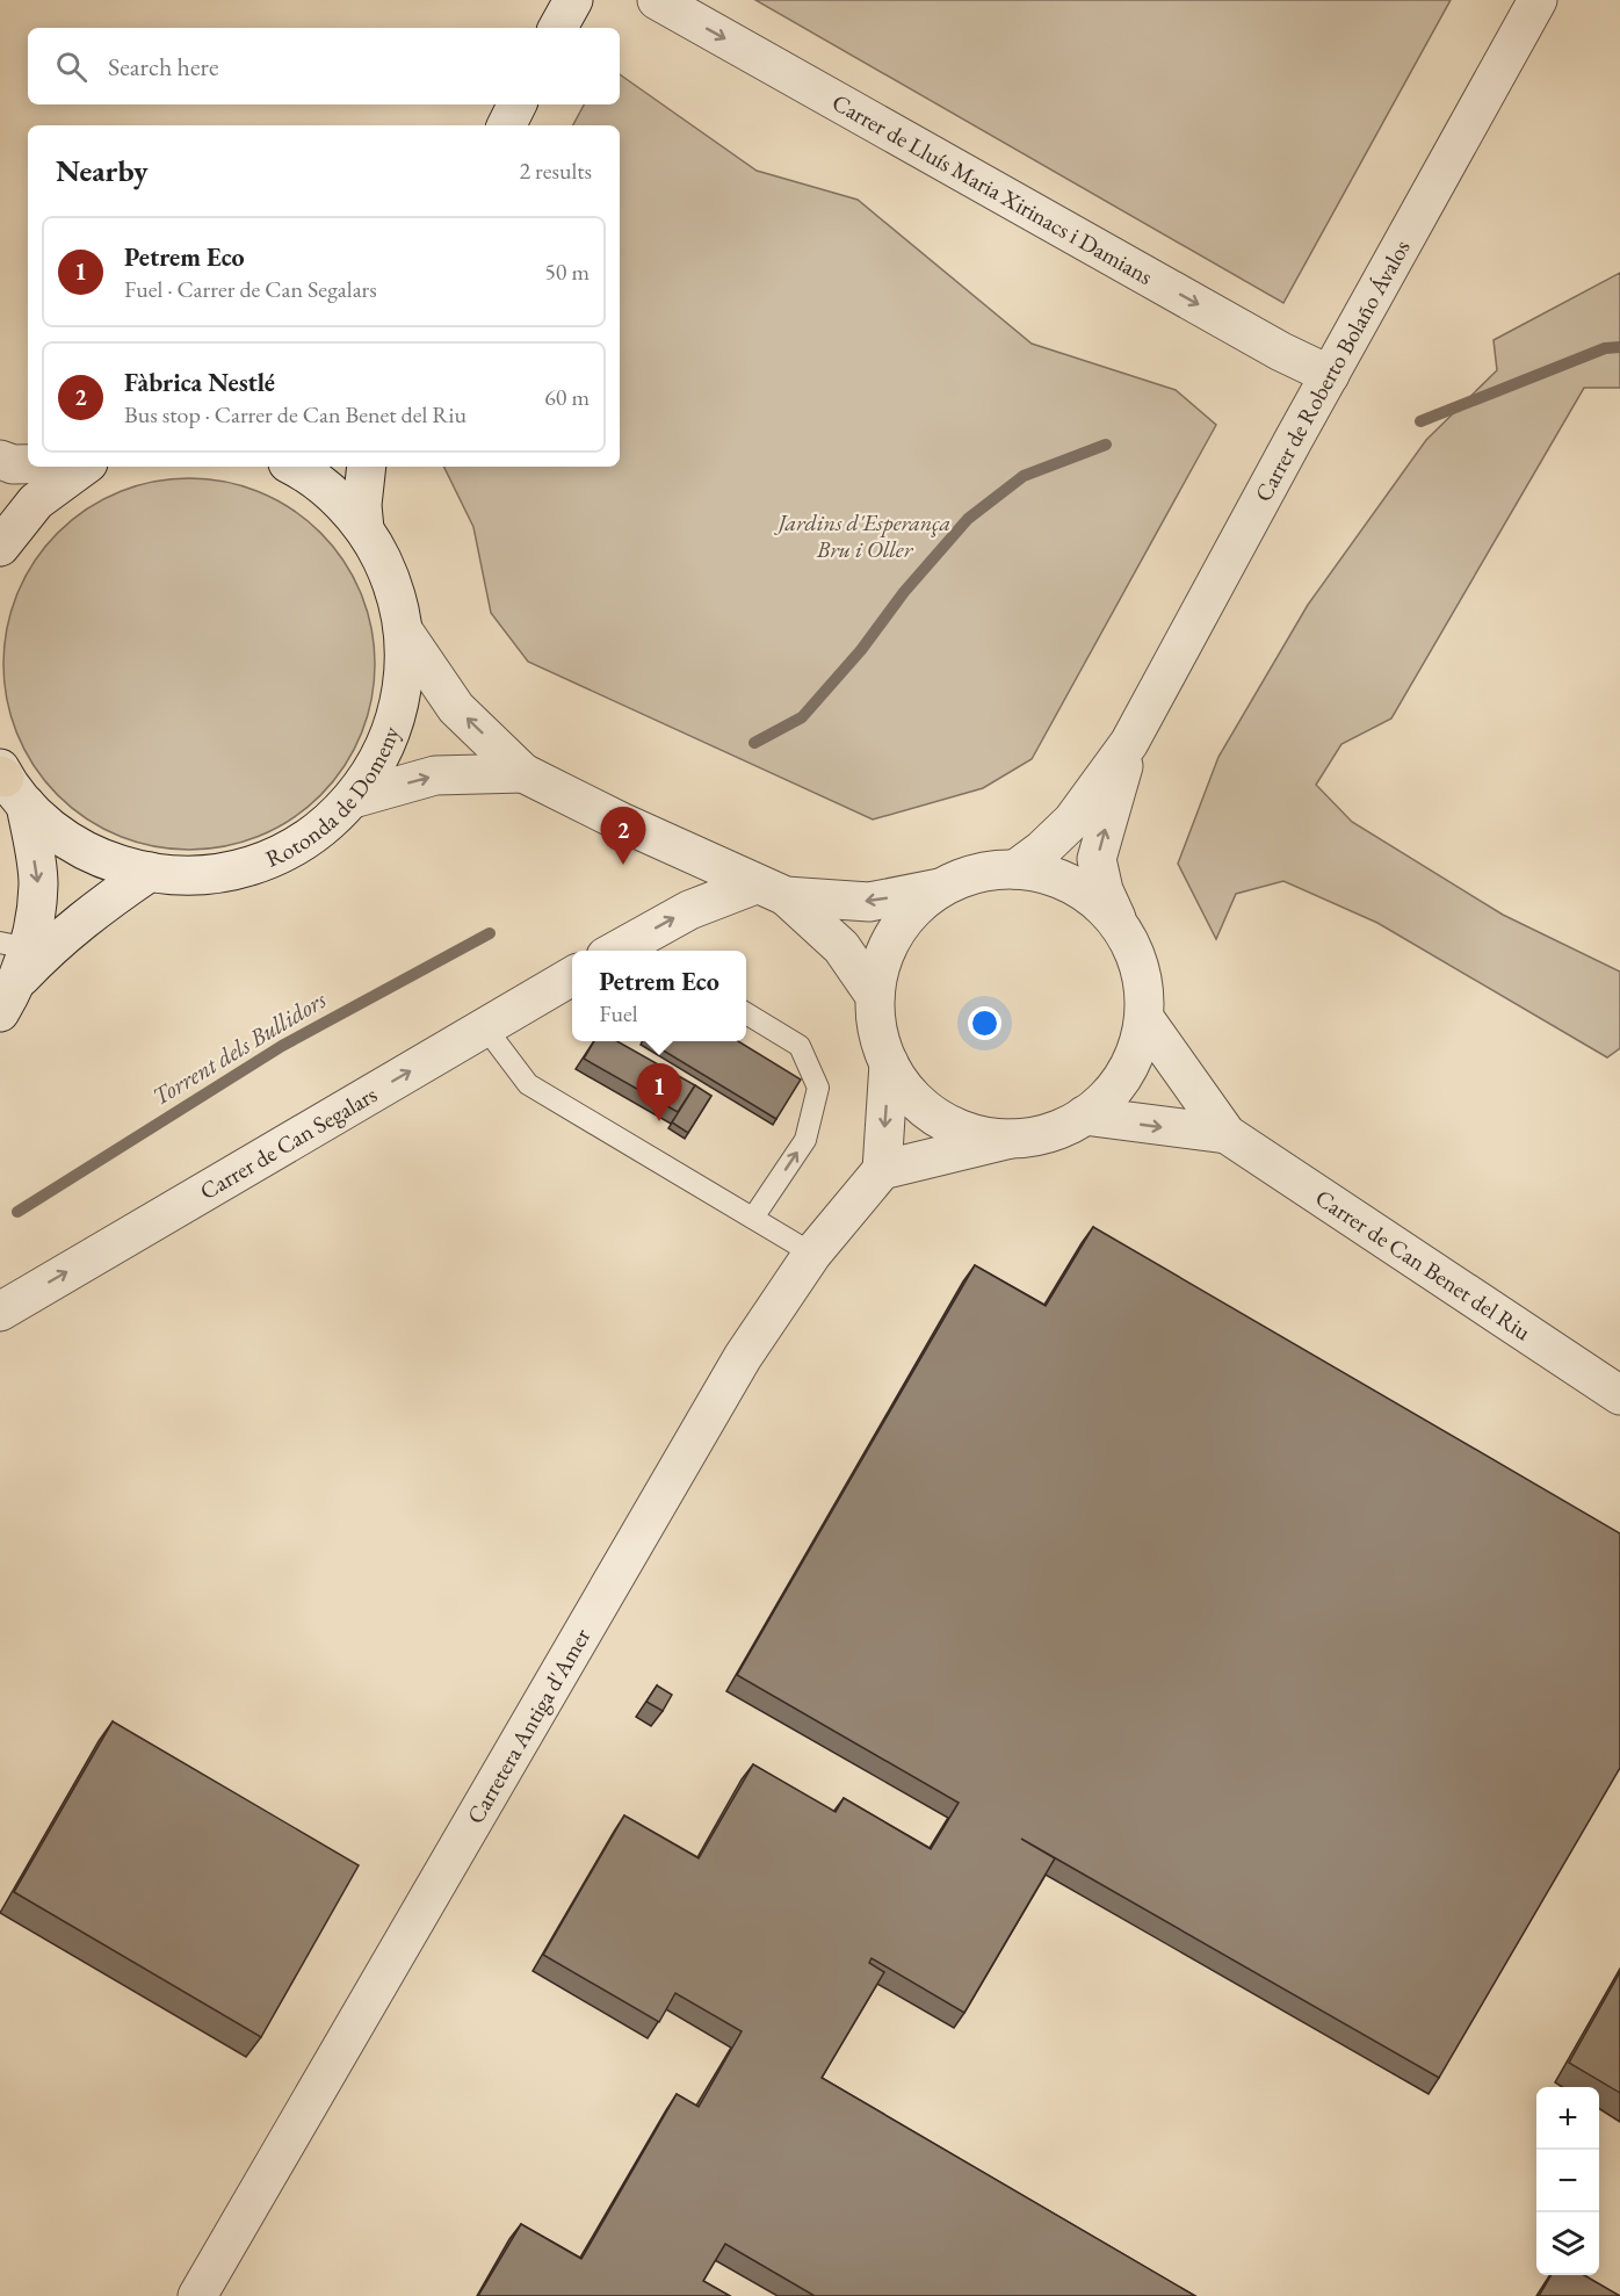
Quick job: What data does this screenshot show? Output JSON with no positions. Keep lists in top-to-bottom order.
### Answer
{
  "streets": {
    "street": [
      "Carrer de Lluís Maria Xirinacs i Damians",
      "Carrer de Roberto Bolaño Ávalos",
      "Rotonda de Domeny",
      "Carrer de Can Segalars",
      "Carrer de Can Benet del Riu",
      "Carretera Antiga d'Amer"
    ]
  },
  "crossings": [
    ["Carrer de Lluís Maria Xirinacs i Damians", "Carrer de Roberto Bolaño Ávalos"],
    ["Carrer de Roberto Bolaño Ávalos", "Carrer de Can Benet del Riu"]
  ],
  "one_way": ["Carrer de Lluís Maria Xirinacs i Damians"],
  "water": ["Torrent dels Bullidors"],
  "parks": ["Jardins d'Esperança Bru i Oller"],
  "page": {
    "search": "Search here",
    "heading": ["Nearby", "2 results"],
    "list": [
      {
        "mark": "1",
        "name": "Petrem Eco",
        "note": "Fuel · Carrer de Can Segalars",
        "value": "50 m"
      },
      {
        "mark": "2",
        "name": "Fàbrica Nestlé",
        "note": "Bus stop · Carrer de Can Benet del Riu",
        "value": "60 m"
      }
    ],
    "pins": ["2", "1"],
    "popup": ["Petrem Eco", "Fuel"],
    "map_buttons": ["+", "−"]
  }
}
